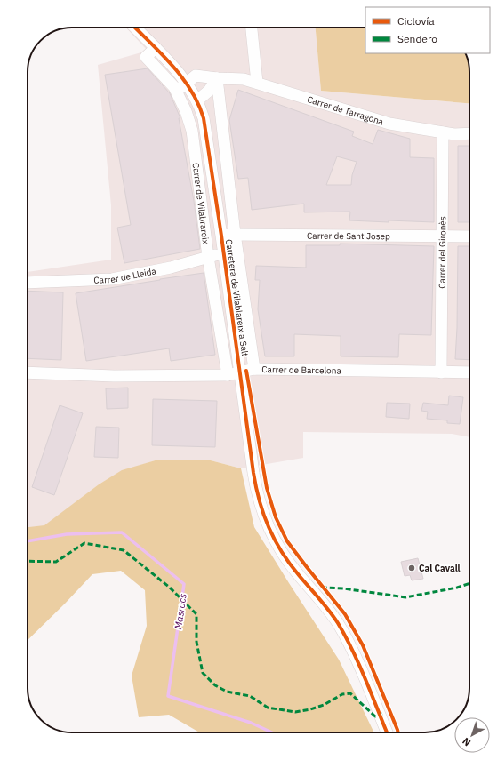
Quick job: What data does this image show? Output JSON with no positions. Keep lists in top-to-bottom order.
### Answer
{
  "streets": {
    "street": [
      "Carrer de Tarragona",
      "Carrer de Vilabrareix",
      "Carrer de Sant Josep",
      "Carrer del Gironès",
      "Carrer de Lleida",
      "Carretera de Vilablareix a Salt",
      "Carrer de Barcelona"
    ]
  },
  "crossings": [
    ["Carrer de Tarragona", "Carrer del Gironès"],
    ["Carrer de Tarragona", "Carretera de Vilablareix a Salt"],
    ["Carrer de Vilabrareix", "Carrer de Lleida"],
    ["Carrer de Vilabrareix", "Carretera de Vilablareix a Salt"],
    ["Carrer de Vilabrareix", "Carrer de Barcelona"],
    ["Carrer de Sant Josep", "Carrer del Gironès"],
    ["Carrer de Sant Josep", "Carretera de Vilablareix a Salt"],
    ["Carrer del Gironès", "Carrer de Barcelona"],
    ["Carrer de Lleida", "Carretera de Vilablareix a Salt"],
    ["Carretera de Vilablareix a Salt", "Carrer de Barcelona"]
  ],
  "water": ["Masrocs"],
  "places": ["Cal Cavall"],
  "legend": ["Ciclovía", "Sendero"],
  "north": "bottom left"
}
